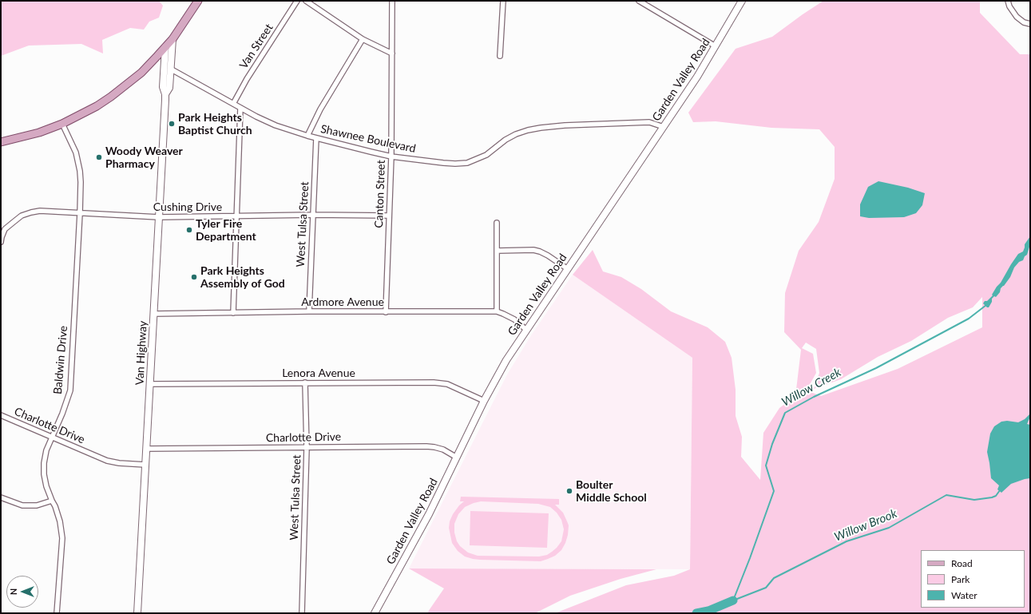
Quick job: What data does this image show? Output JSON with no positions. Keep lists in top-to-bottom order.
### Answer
{
  "streets": {
    "street": [
      "Van Street",
      "Garden Valley Road",
      "Shawnee Boulevard",
      "Canton Street",
      "Cushing Drive",
      "West Tulsa Street",
      "Ardmore Avenue",
      "Van Highway",
      "Baldwin Drive",
      "Lenora Avenue",
      "Charlotte Drive"
    ]
  },
  "crossings": [
    ["Van Street", "Shawnee Boulevard"],
    ["Garden Valley Road", "Shawnee Boulevard"],
    ["Garden Valley Road", "Ardmore Avenue"],
    ["Garden Valley Road", "Lenora Avenue"],
    ["Garden Valley Road", "Charlotte Drive"],
    ["Shawnee Boulevard", "Canton Street"],
    ["Shawnee Boulevard", "West Tulsa Street"],
    ["Shawnee Boulevard", "Van Highway"],
    ["Canton Street", "Cushing Drive"],
    ["Canton Street", "Ardmore Avenue"],
    ["Cushing Drive", "West Tulsa Street"],
    ["Cushing Drive", "Van Highway"],
    ["Cushing Drive", "Baldwin Drive"],
    ["West Tulsa Street", "Ardmore Avenue"],
    ["West Tulsa Street", "Lenora Avenue"],
    ["West Tulsa Street", "Charlotte Drive"],
    ["Ardmore Avenue", "Van Highway"],
    ["Van Highway", "Lenora Avenue"],
    ["Van Highway", "Charlotte Drive"],
    ["Baldwin Drive", "Charlotte Drive"]
  ],
  "water": ["Willow Creek", "Willow Brook"],
  "places": [
    "Park Heights Baptist Church",
    "Woody Weaver Pharmacy",
    "Tyler Fire Department",
    "Park Heights Assembly of God",
    "Boulter Middle School"
  ],
  "legend": ["Road", "Park", "Water"],
  "north": "left"
}
